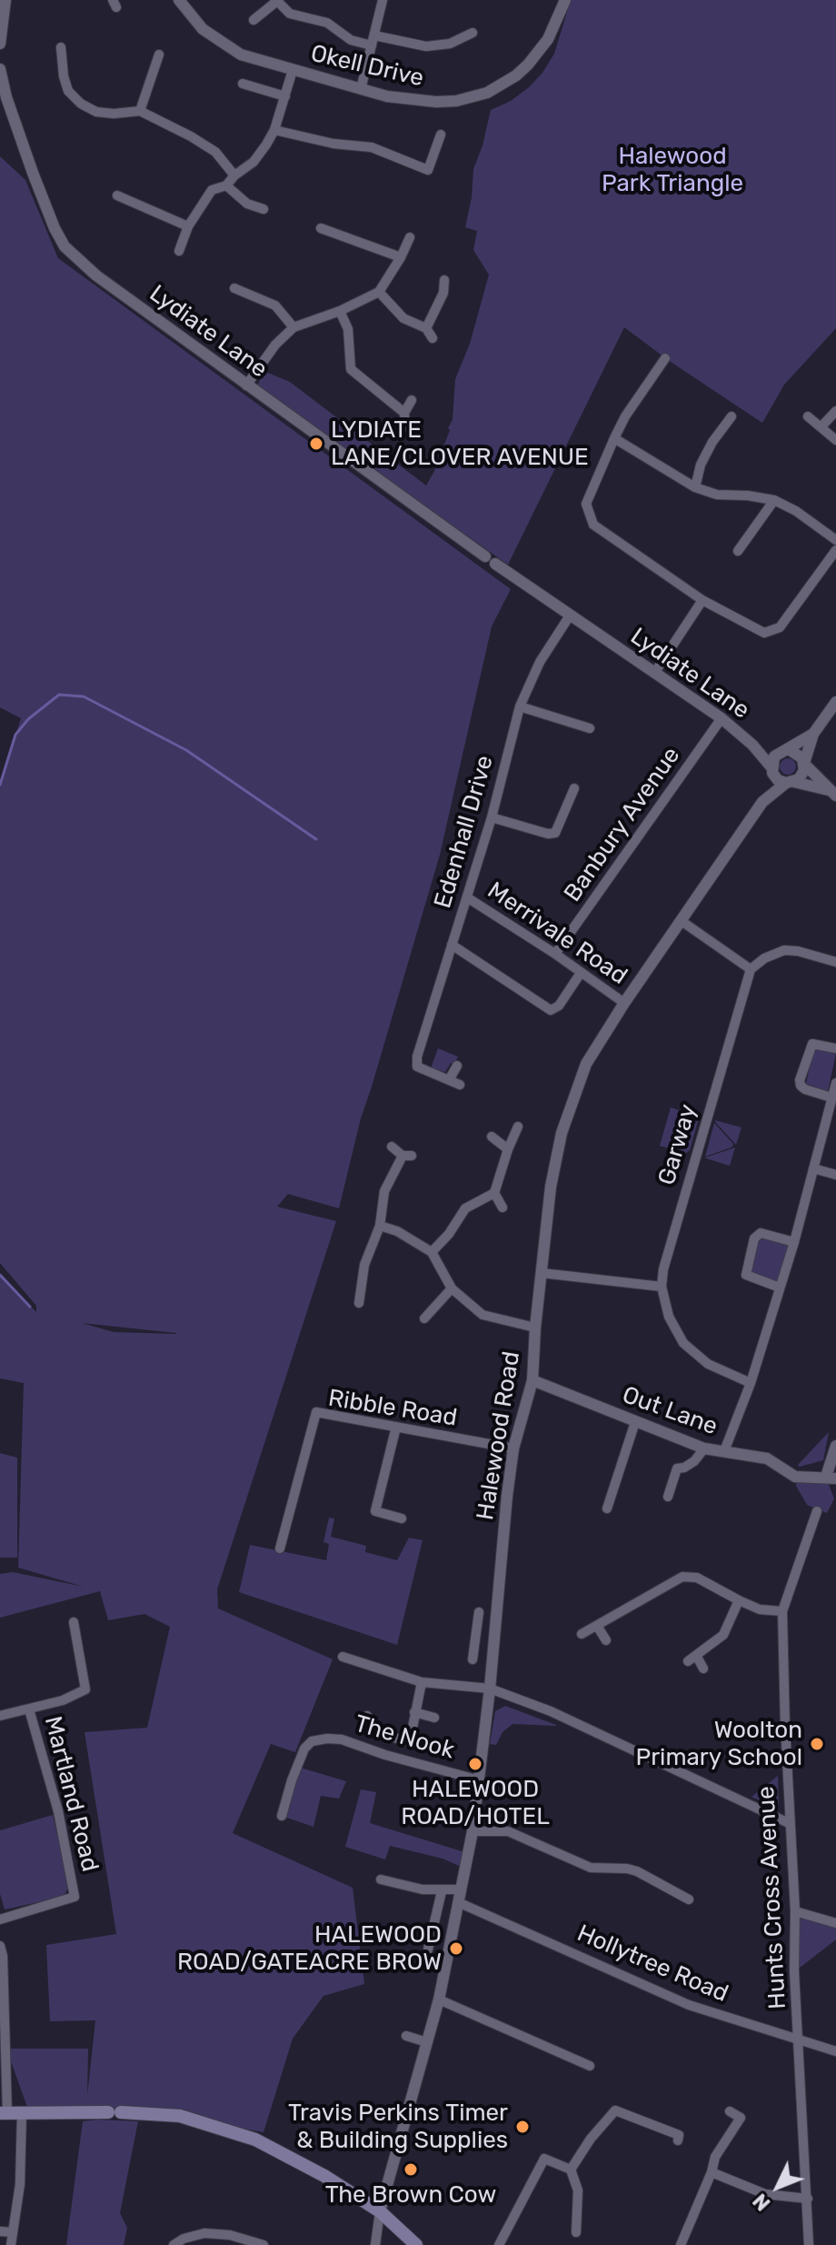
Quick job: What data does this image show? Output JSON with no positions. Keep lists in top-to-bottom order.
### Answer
{
  "streets": {
    "street": [
      "Okell Drive",
      "Lydiate Lane",
      "Banbury Avenue",
      "Edenhall Drive",
      "Merrivale Road",
      "Garway",
      "Ribble Road",
      "Out Lane",
      "Halewood Road",
      "The Nook",
      "Martland Road",
      "Hunts Cross Avenue",
      "Hollytree Road"
    ]
  },
  "crossings": [
    ["Lydiate Lane", "Banbury Avenue"],
    ["Lydiate Lane", "Edenhall Drive"],
    ["Lydiate Lane", "Halewood Road"],
    ["Banbury Avenue", "Merrivale Road"],
    ["Edenhall Drive", "Merrivale Road"],
    ["Merrivale Road", "Halewood Road"],
    ["Ribble Road", "Halewood Road"],
    ["Out Lane", "Halewood Road"],
    ["Halewood Road", "The Nook"],
    ["Halewood Road", "Hollytree Road"],
    ["Hunts Cross Avenue", "Hollytree Road"]
  ],
  "parks": ["Halewood Park Triangle"],
  "places": [
    "LYDIATE LANE/CLOVER AVENUE",
    "Woolton Primary School",
    "HALEWOOD ROAD/HOTEL",
    "HALEWOOD ROAD/GATEACRE BROW",
    "Travis Perkins Timer & Building Supplies",
    "The Brown Cow"
  ],
  "north": "bottom left"
}
